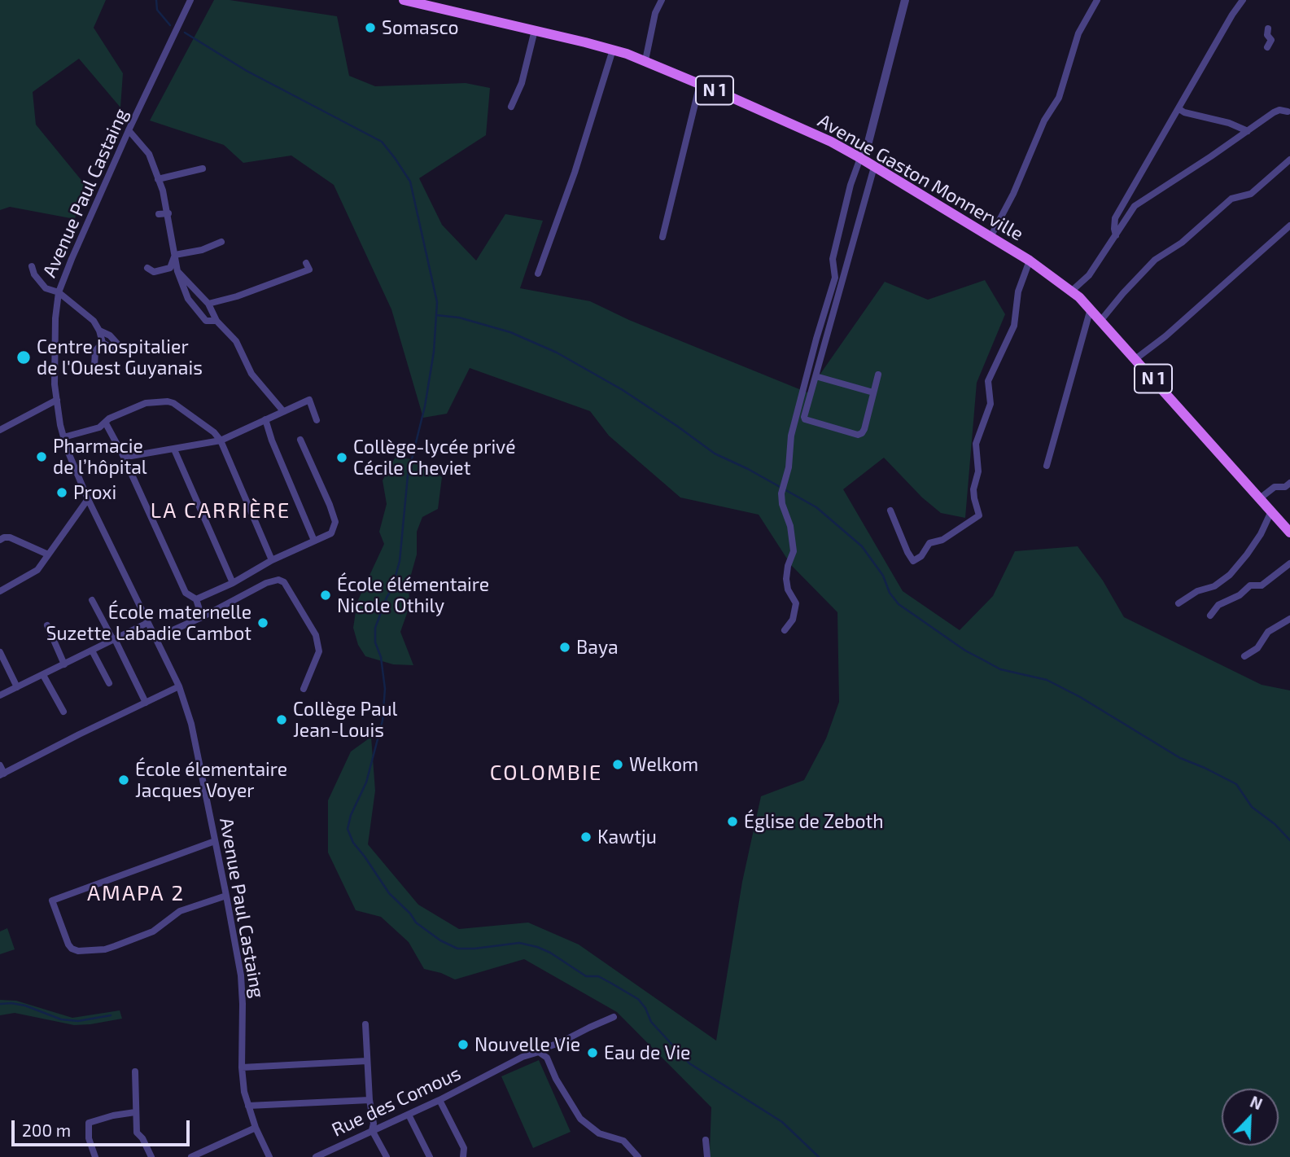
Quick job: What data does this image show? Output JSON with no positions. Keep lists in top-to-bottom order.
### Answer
{
  "streets": {
    "main road": ["N 1", "Avenue Gaston Monnerville"],
    "street": ["Avenue Paul Castaing", "Rue des Comous"]
  },
  "districts": ["LA CARRIÈRE", "COLOMBIE", "AMAPA 2"],
  "places": [
    "Somasco",
    "Centre hospitalier de l'Ouest Guyanais",
    "Pharmacie de l’hôpital",
    "Collège-lycée privé Cécile Cheviet",
    "Proxi",
    "École élémentaire Nicole Othily",
    "École maternelle Suzette Labadie Cambot",
    "Baya",
    "Collège Paul Jean-Louis",
    "Welkom",
    "École élementaire Jacques Voyer",
    "Église de Zeboth",
    "Kawtju",
    "Nouvelle Vie",
    "Eau de Vie"
  ],
  "scale_bar": "200 m",
  "north": "top right"
}
